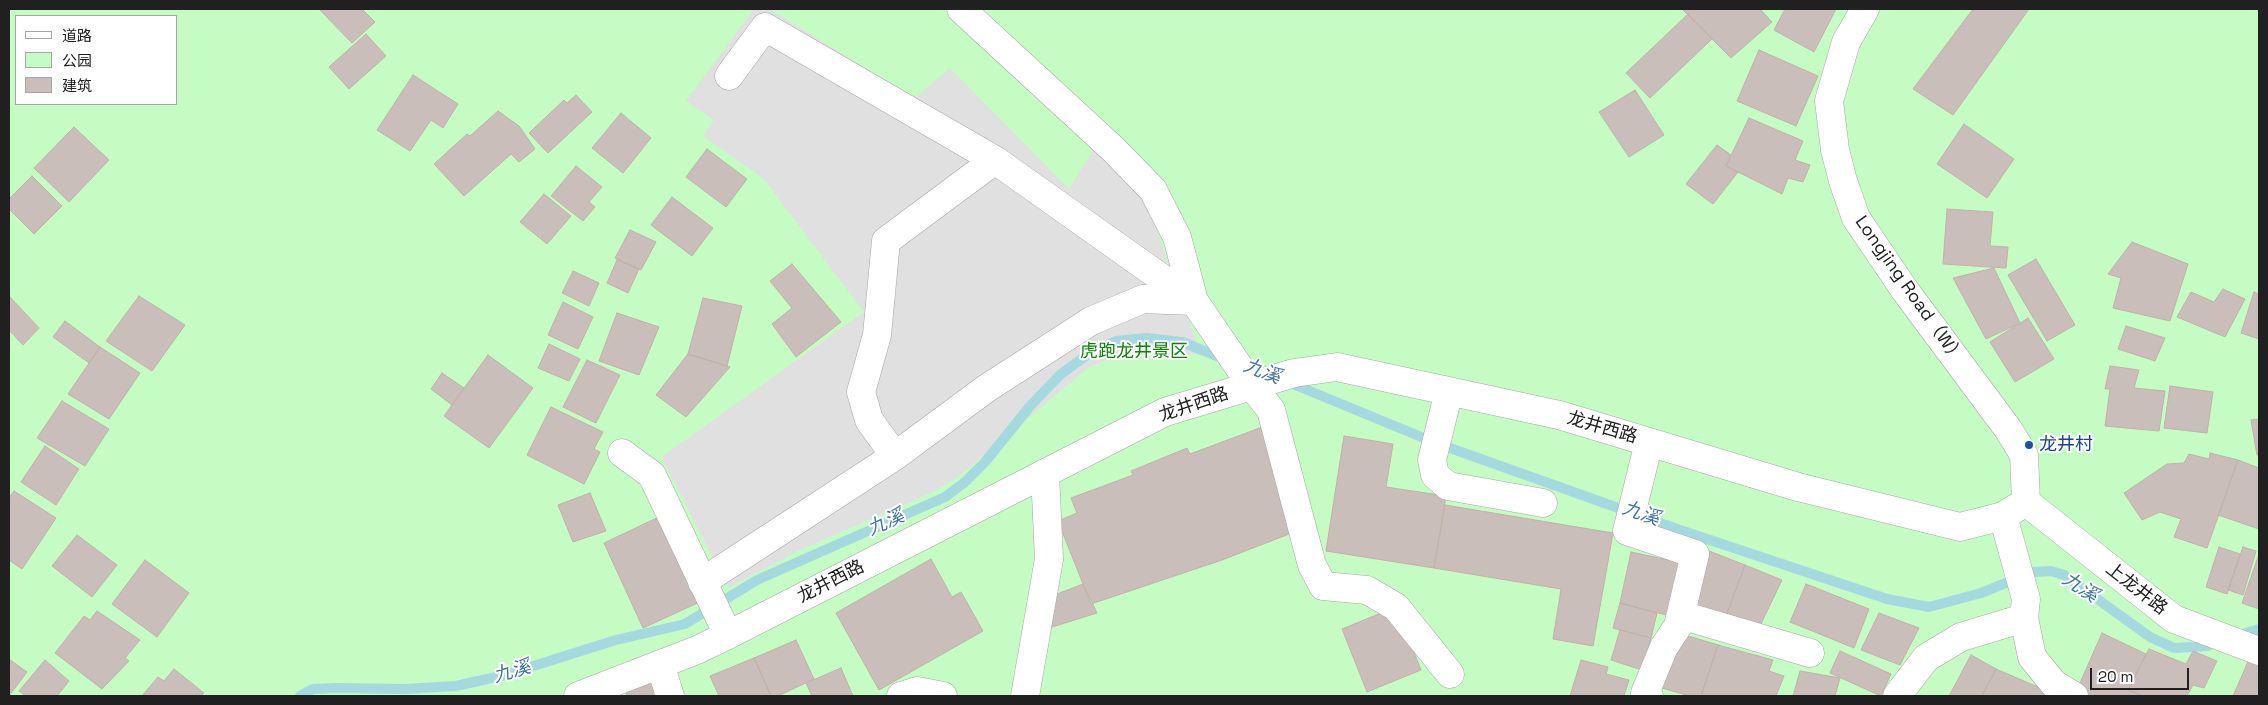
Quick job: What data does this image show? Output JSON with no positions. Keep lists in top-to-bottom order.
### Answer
{
  "streets": {
    "street": ["Longjing Road（W）", "龙井西路", "上龙井路"]
  },
  "crossings": [
    ["Longjing Road（W）", "龙井西路"],
    ["Longjing Road（W）", "上龙井路"],
    ["龙井西路", "上龙井路"]
  ],
  "water": ["九溪"],
  "parks": ["虎跑龙井景区"],
  "places": ["龙井村"],
  "legend": ["道路", "公园", "建筑"],
  "scale_bar": "20 m"
}
